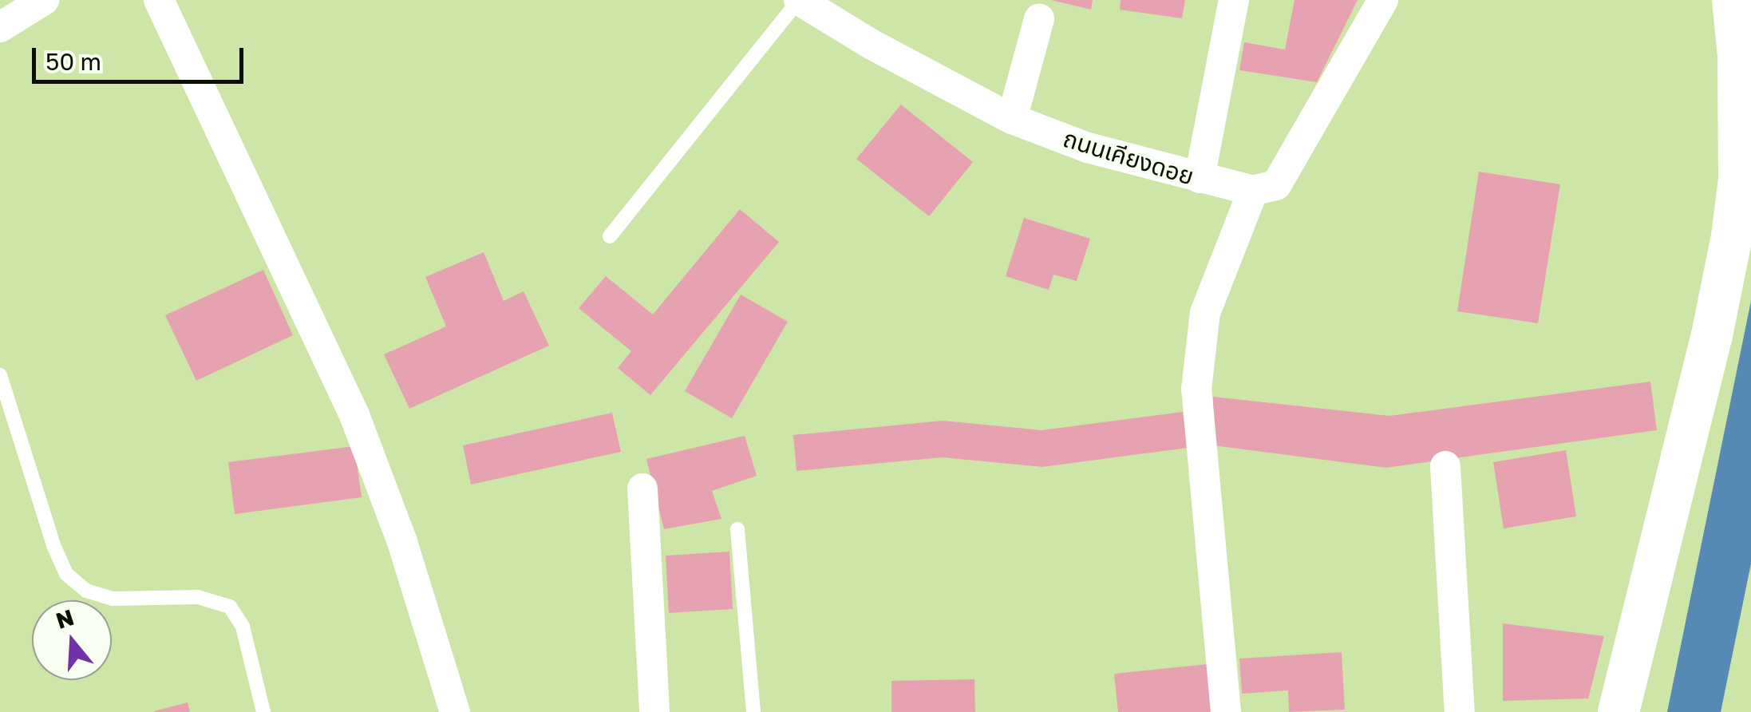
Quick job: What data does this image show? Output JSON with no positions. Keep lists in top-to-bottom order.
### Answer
{
  "streets": {
    "street": ["ถนนเคียงดอย"]
  },
  "scale_bar": "50 m",
  "north": "top"
}
